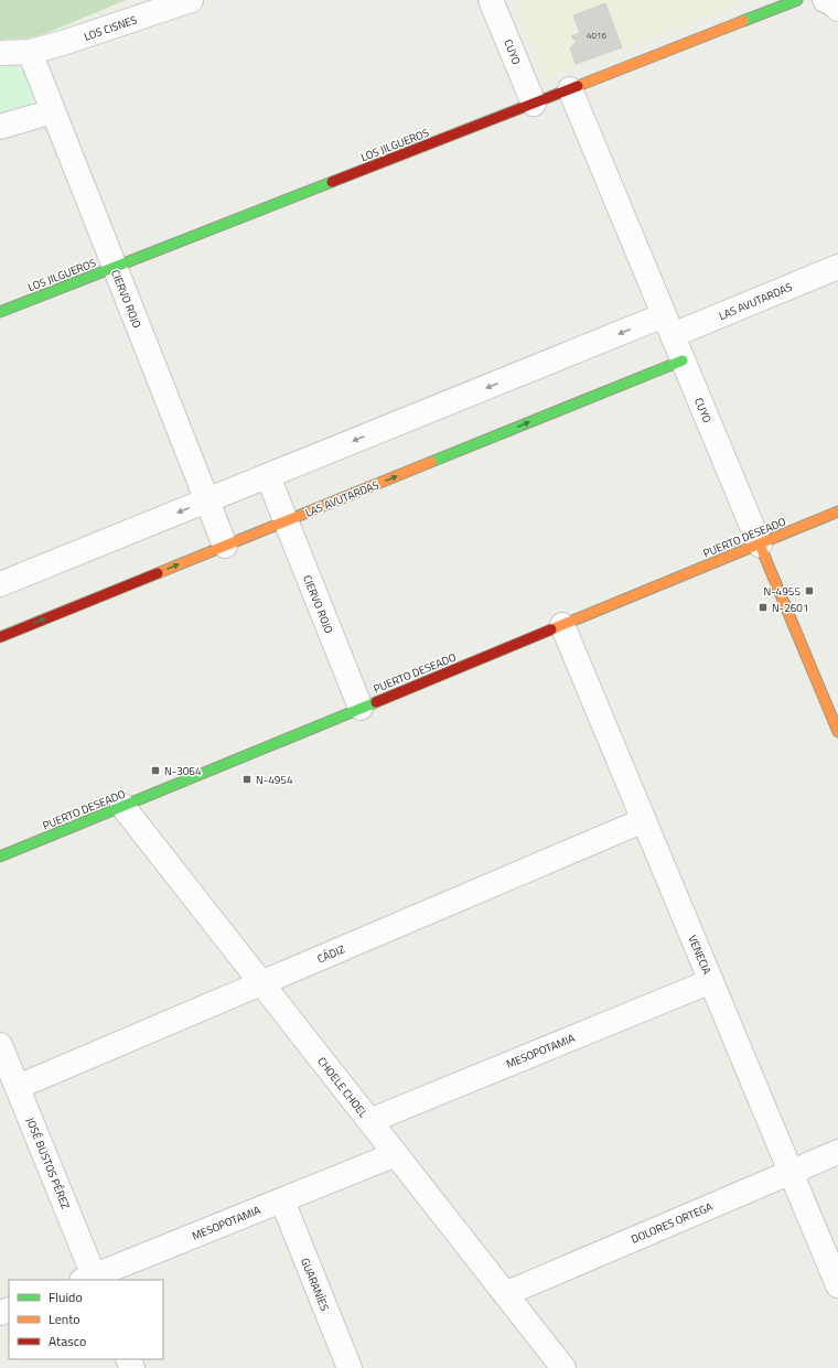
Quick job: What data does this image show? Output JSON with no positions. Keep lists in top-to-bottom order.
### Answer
{
  "streets": {
    "street": [
      "LOS CISNES",
      "CUYO",
      "LOS JILGUEROS",
      "CIERVO ROJO",
      "LAS AVUTARDAS",
      "PUERTO DESEADO",
      "CÁDIZ",
      "VENECIA",
      "MESOPOTAMIA",
      "CHOELE CHOEL",
      "JOSÉ BUSTOS PÉREZ",
      "DOLORES ORTEGA",
      "GUARANÍES"
    ]
  },
  "crossings": [
    ["LOS CISNES", "CIERVO ROJO"],
    ["CUYO", "LOS JILGUEROS"],
    ["CUYO", "LAS AVUTARDAS"],
    ["CUYO", "PUERTO DESEADO"],
    ["LOS JILGUEROS", "CIERVO ROJO"],
    ["CIERVO ROJO", "LAS AVUTARDAS"],
    ["CIERVO ROJO", "PUERTO DESEADO"],
    ["PUERTO DESEADO", "VENECIA"],
    ["PUERTO DESEADO", "CHOELE CHOEL"],
    ["CÁDIZ", "VENECIA"],
    ["CÁDIZ", "CHOELE CHOEL"],
    ["CÁDIZ", "JOSÉ BUSTOS PÉREZ"],
    ["VENECIA", "MESOPOTAMIA"],
    ["VENECIA", "DOLORES ORTEGA"],
    ["MESOPOTAMIA", "CHOELE CHOEL"],
    ["MESOPOTAMIA", "JOSÉ BUSTOS PÉREZ"],
    ["MESOPOTAMIA", "GUARANÍES"],
    ["CHOELE CHOEL", "DOLORES ORTEGA"]
  ],
  "places": {
    "transit": [
      "N-4955",
      "N-2601",
      "N-3064",
      "N-4954"
    ]
  },
  "house_numbers": ["4016"],
  "legend": ["Fluido", "Lento", "Atasco"]
}
